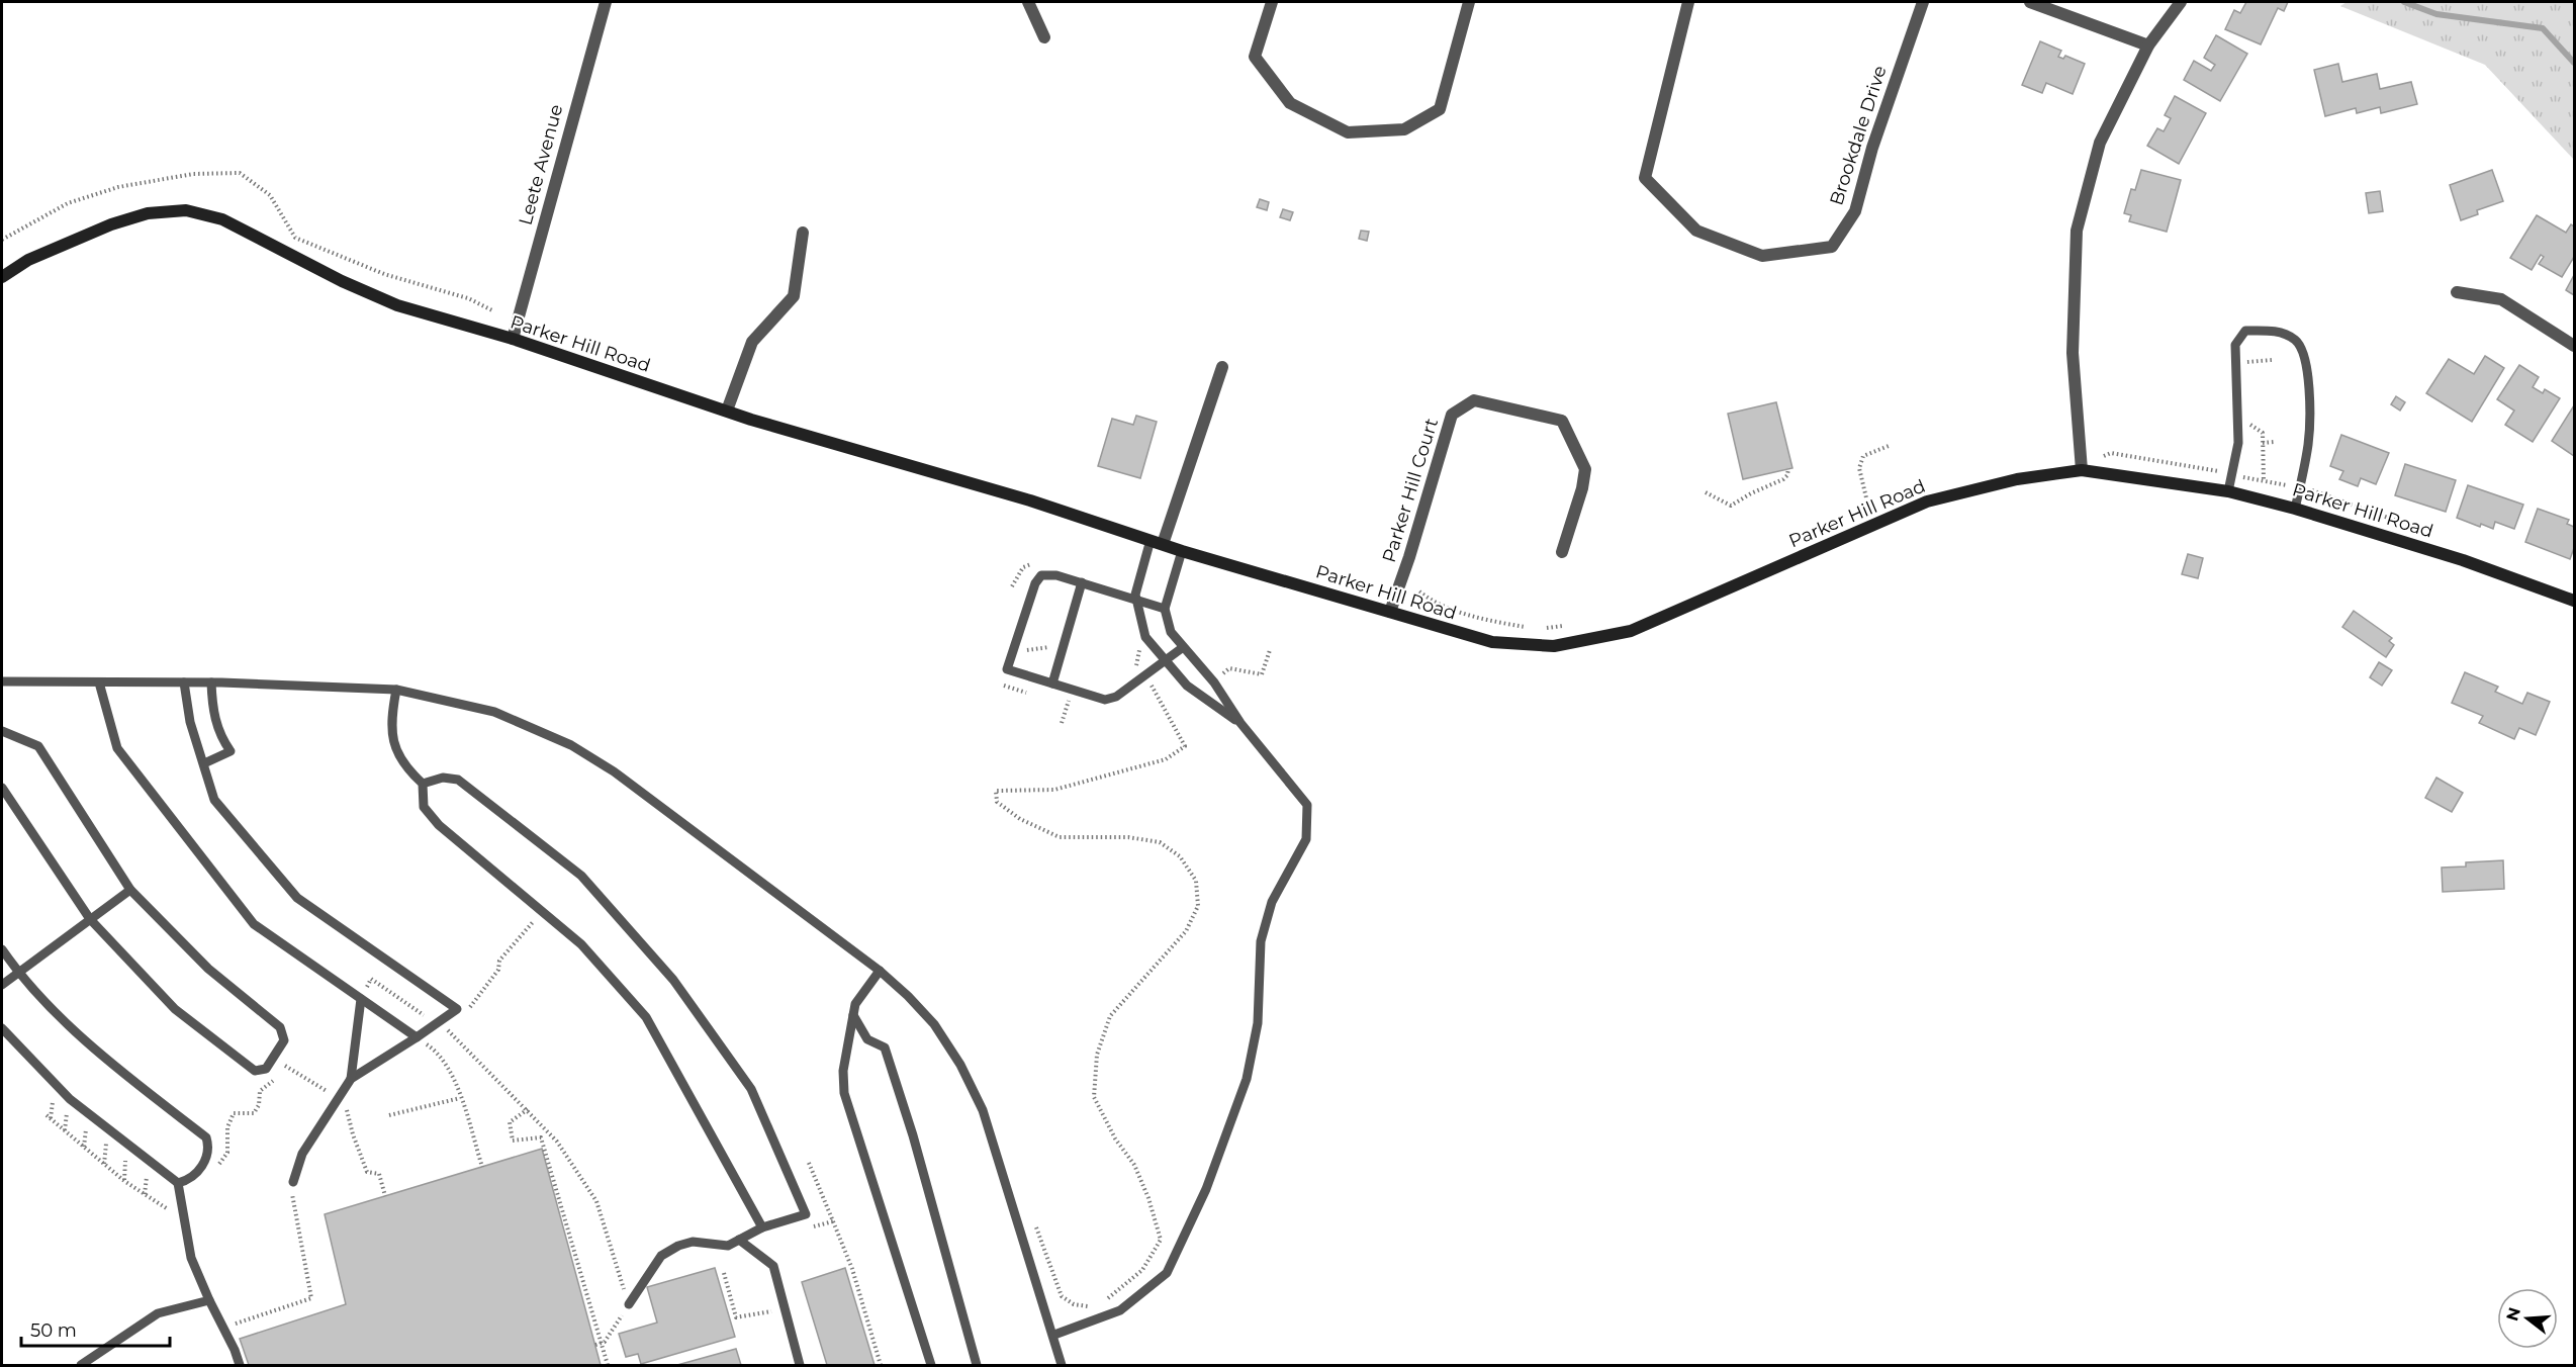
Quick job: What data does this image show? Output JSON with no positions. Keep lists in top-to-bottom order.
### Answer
{
  "streets": {
    "street": [
      "Brookdale Drive",
      "Leete Avenue",
      "Parker Hill Road",
      "Parker Hill Court"
    ]
  },
  "crossings": [
    ["Leete Avenue", "Parker Hill Road"],
    ["Parker Hill Road", "Parker Hill Court"]
  ],
  "scale_bar": "50 m",
  "north": "left"
}
